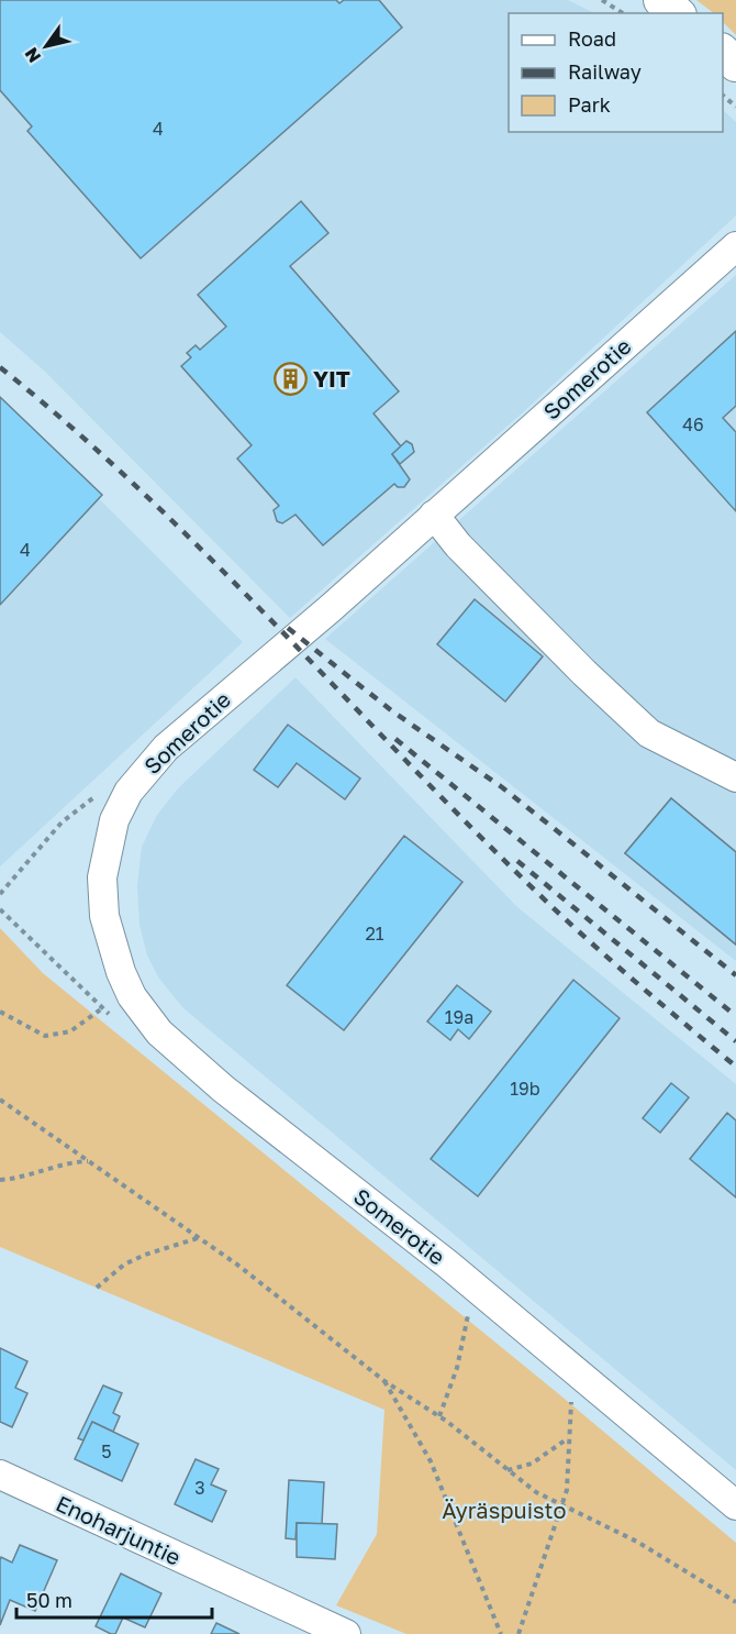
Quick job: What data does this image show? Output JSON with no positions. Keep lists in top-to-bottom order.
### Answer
{
  "streets": {
    "street": ["Somerotie", "Enoharjuntie"]
  },
  "parks": ["Äyräspuisto"],
  "places": {
    "building": ["YIT"]
  },
  "house_numbers": [
    "4",
    "46",
    "4",
    "21",
    "19a",
    "19b",
    "5",
    "3"
  ],
  "legend": ["Road", "Railway", "Park"],
  "scale_bar": "50 m",
  "north": "bottom left"
}
